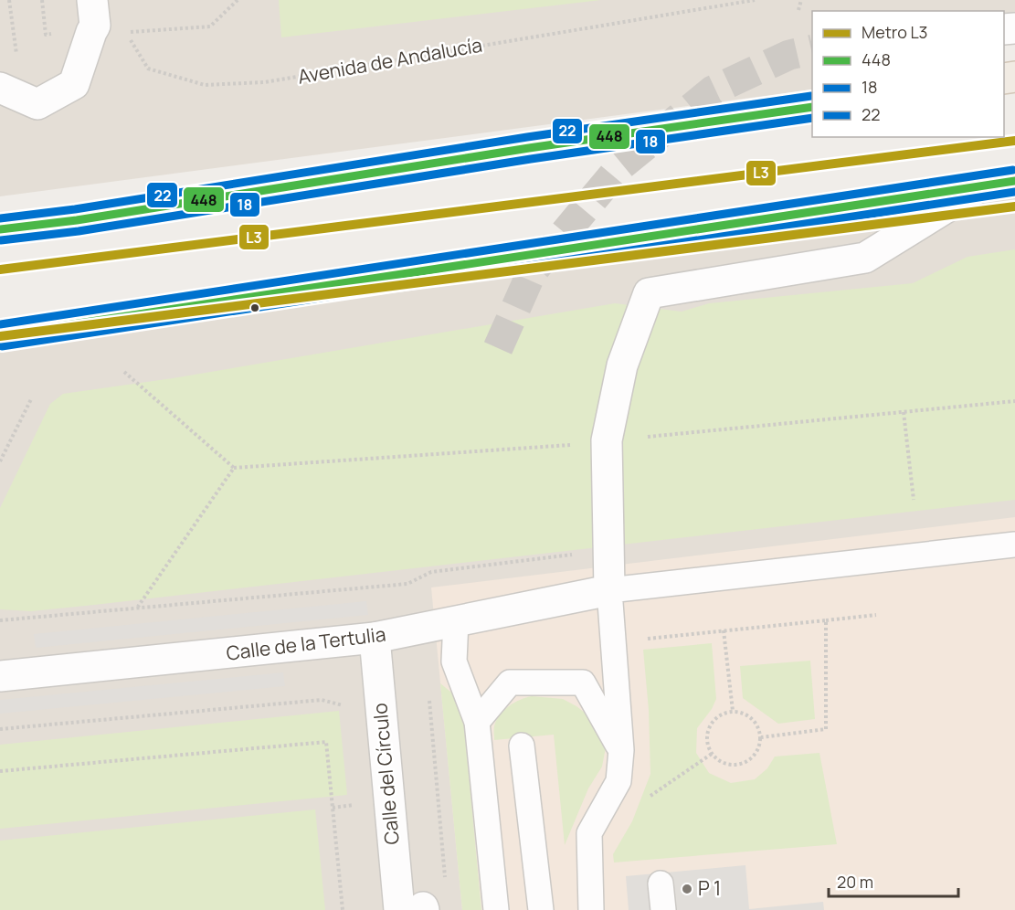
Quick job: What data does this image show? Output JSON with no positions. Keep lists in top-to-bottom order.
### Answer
{
  "streets": {
    "street": ["Calle de la Tertulia", "Calle del Círculo"],
    "path": ["Avenida de Andalucía"]
  },
  "crossings": [
    ["Calle de la Tertulia", "Calle del Círculo"]
  ],
  "places": ["P 1"],
  "lines": [
    "transit line 22",
    "transit line 448",
    "transit line 18",
    "metro line L3"
  ],
  "legend": [
    "Metro L3",
    "448",
    "18",
    "22"
  ],
  "scale_bar": "20 m"
}
